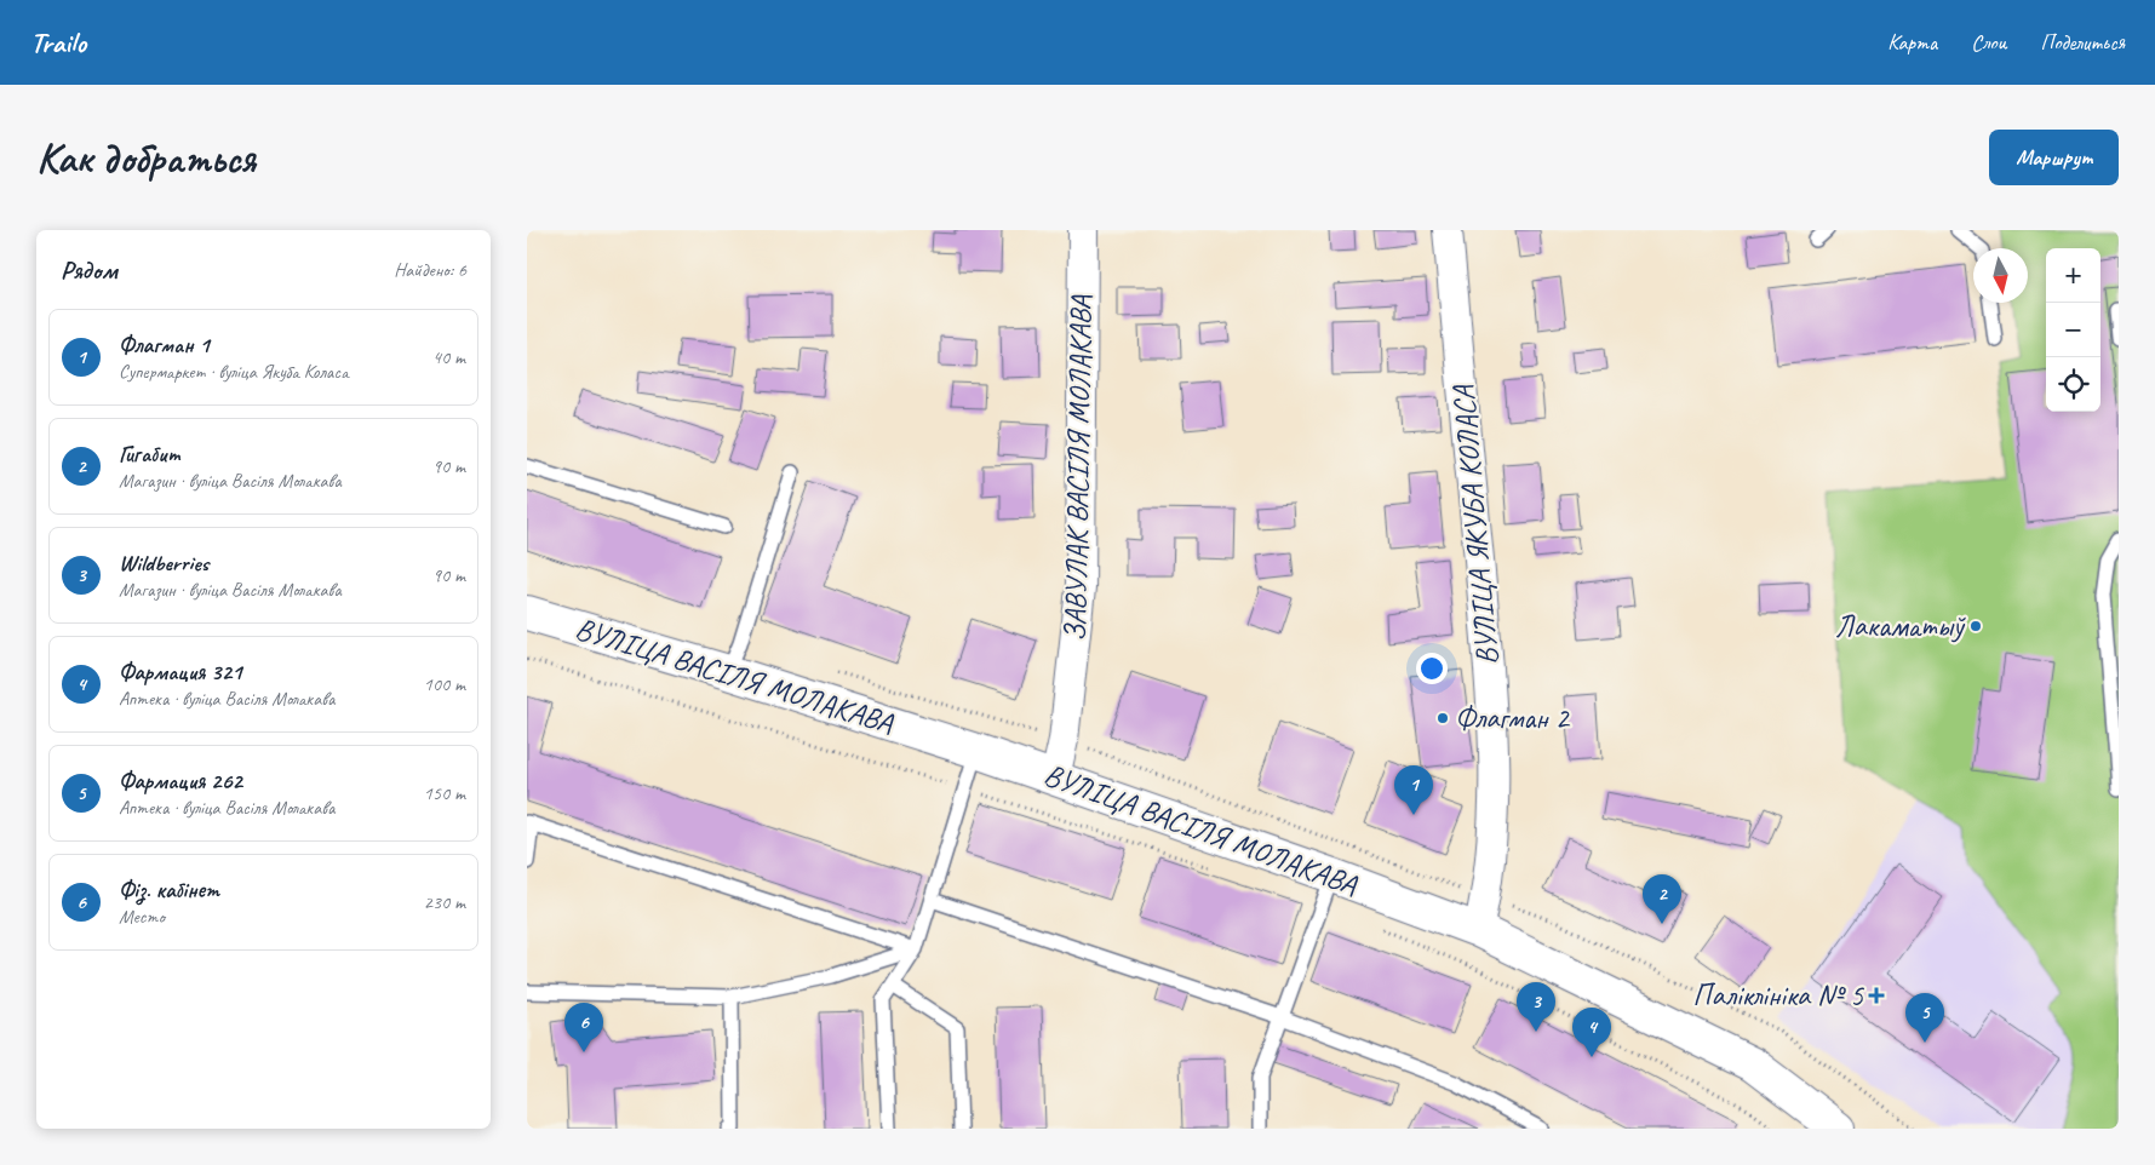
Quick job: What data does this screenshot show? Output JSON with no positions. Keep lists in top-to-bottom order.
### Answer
{
  "streets": {
    "street": ["ЗАВУЛАК ВАСІЛЯ МОЛАКАВА", "ВУЛІЦА ЯКУБА КОЛАСА", "ВУЛІЦА ВАСІЛЯ МОЛАКАВА"]
  },
  "crossings": [
    ["ЗАВУЛАК ВАСІЛЯ МОЛАКАВА", "ВУЛІЦА ВАСІЛЯ МОЛАКАВА"],
    ["ВУЛІЦА ЯКУБА КОЛАСА", "ВУЛІЦА ВАСІЛЯ МОЛАКАВА"]
  ],
  "places": {
    "other": ["Лакаматыў", "Флагман 2"],
    "health": ["Паліклініка № 5"]
  },
  "north": "bottom",
  "page": {
    "header": "Trailo",
    "nav": ["Карта", "Слои", "Поделиться"],
    "buttons": "Маршрут",
    "title": "Как добраться",
    "heading": ["Рядом", "Найдено: 6"],
    "map_buttons": ["+", "−"],
    "list": [
      {
        "mark": "1",
        "name": "Флагман 1",
        "note": "Супермаркет · вуліца Якуба Коласа",
        "value": "40 m"
      },
      {
        "mark": "2",
        "name": "Гигабит",
        "note": "Магазин · вуліца Васіля Молакава",
        "value": "90 m"
      },
      {
        "mark": "3",
        "name": "Wildberries",
        "note": "Магазин · вуліца Васіля Молакава",
        "value": "90 m"
      },
      {
        "mark": "4",
        "name": "Фармация 321",
        "note": "Аптека · вуліца Васіля Молакава",
        "value": "100 m"
      },
      {
        "mark": "5",
        "name": "Фармация 262",
        "note": "Аптека · вуліца Васіля Молакава",
        "value": "150 m"
      },
      {
        "mark": "6",
        "name": "Фіз. кабінет",
        "note": "Место",
        "value": "230 m"
      }
    ],
    "pins": [
      "1",
      "2",
      "3",
      "5",
      "6",
      "4"
    ]
  }
}
